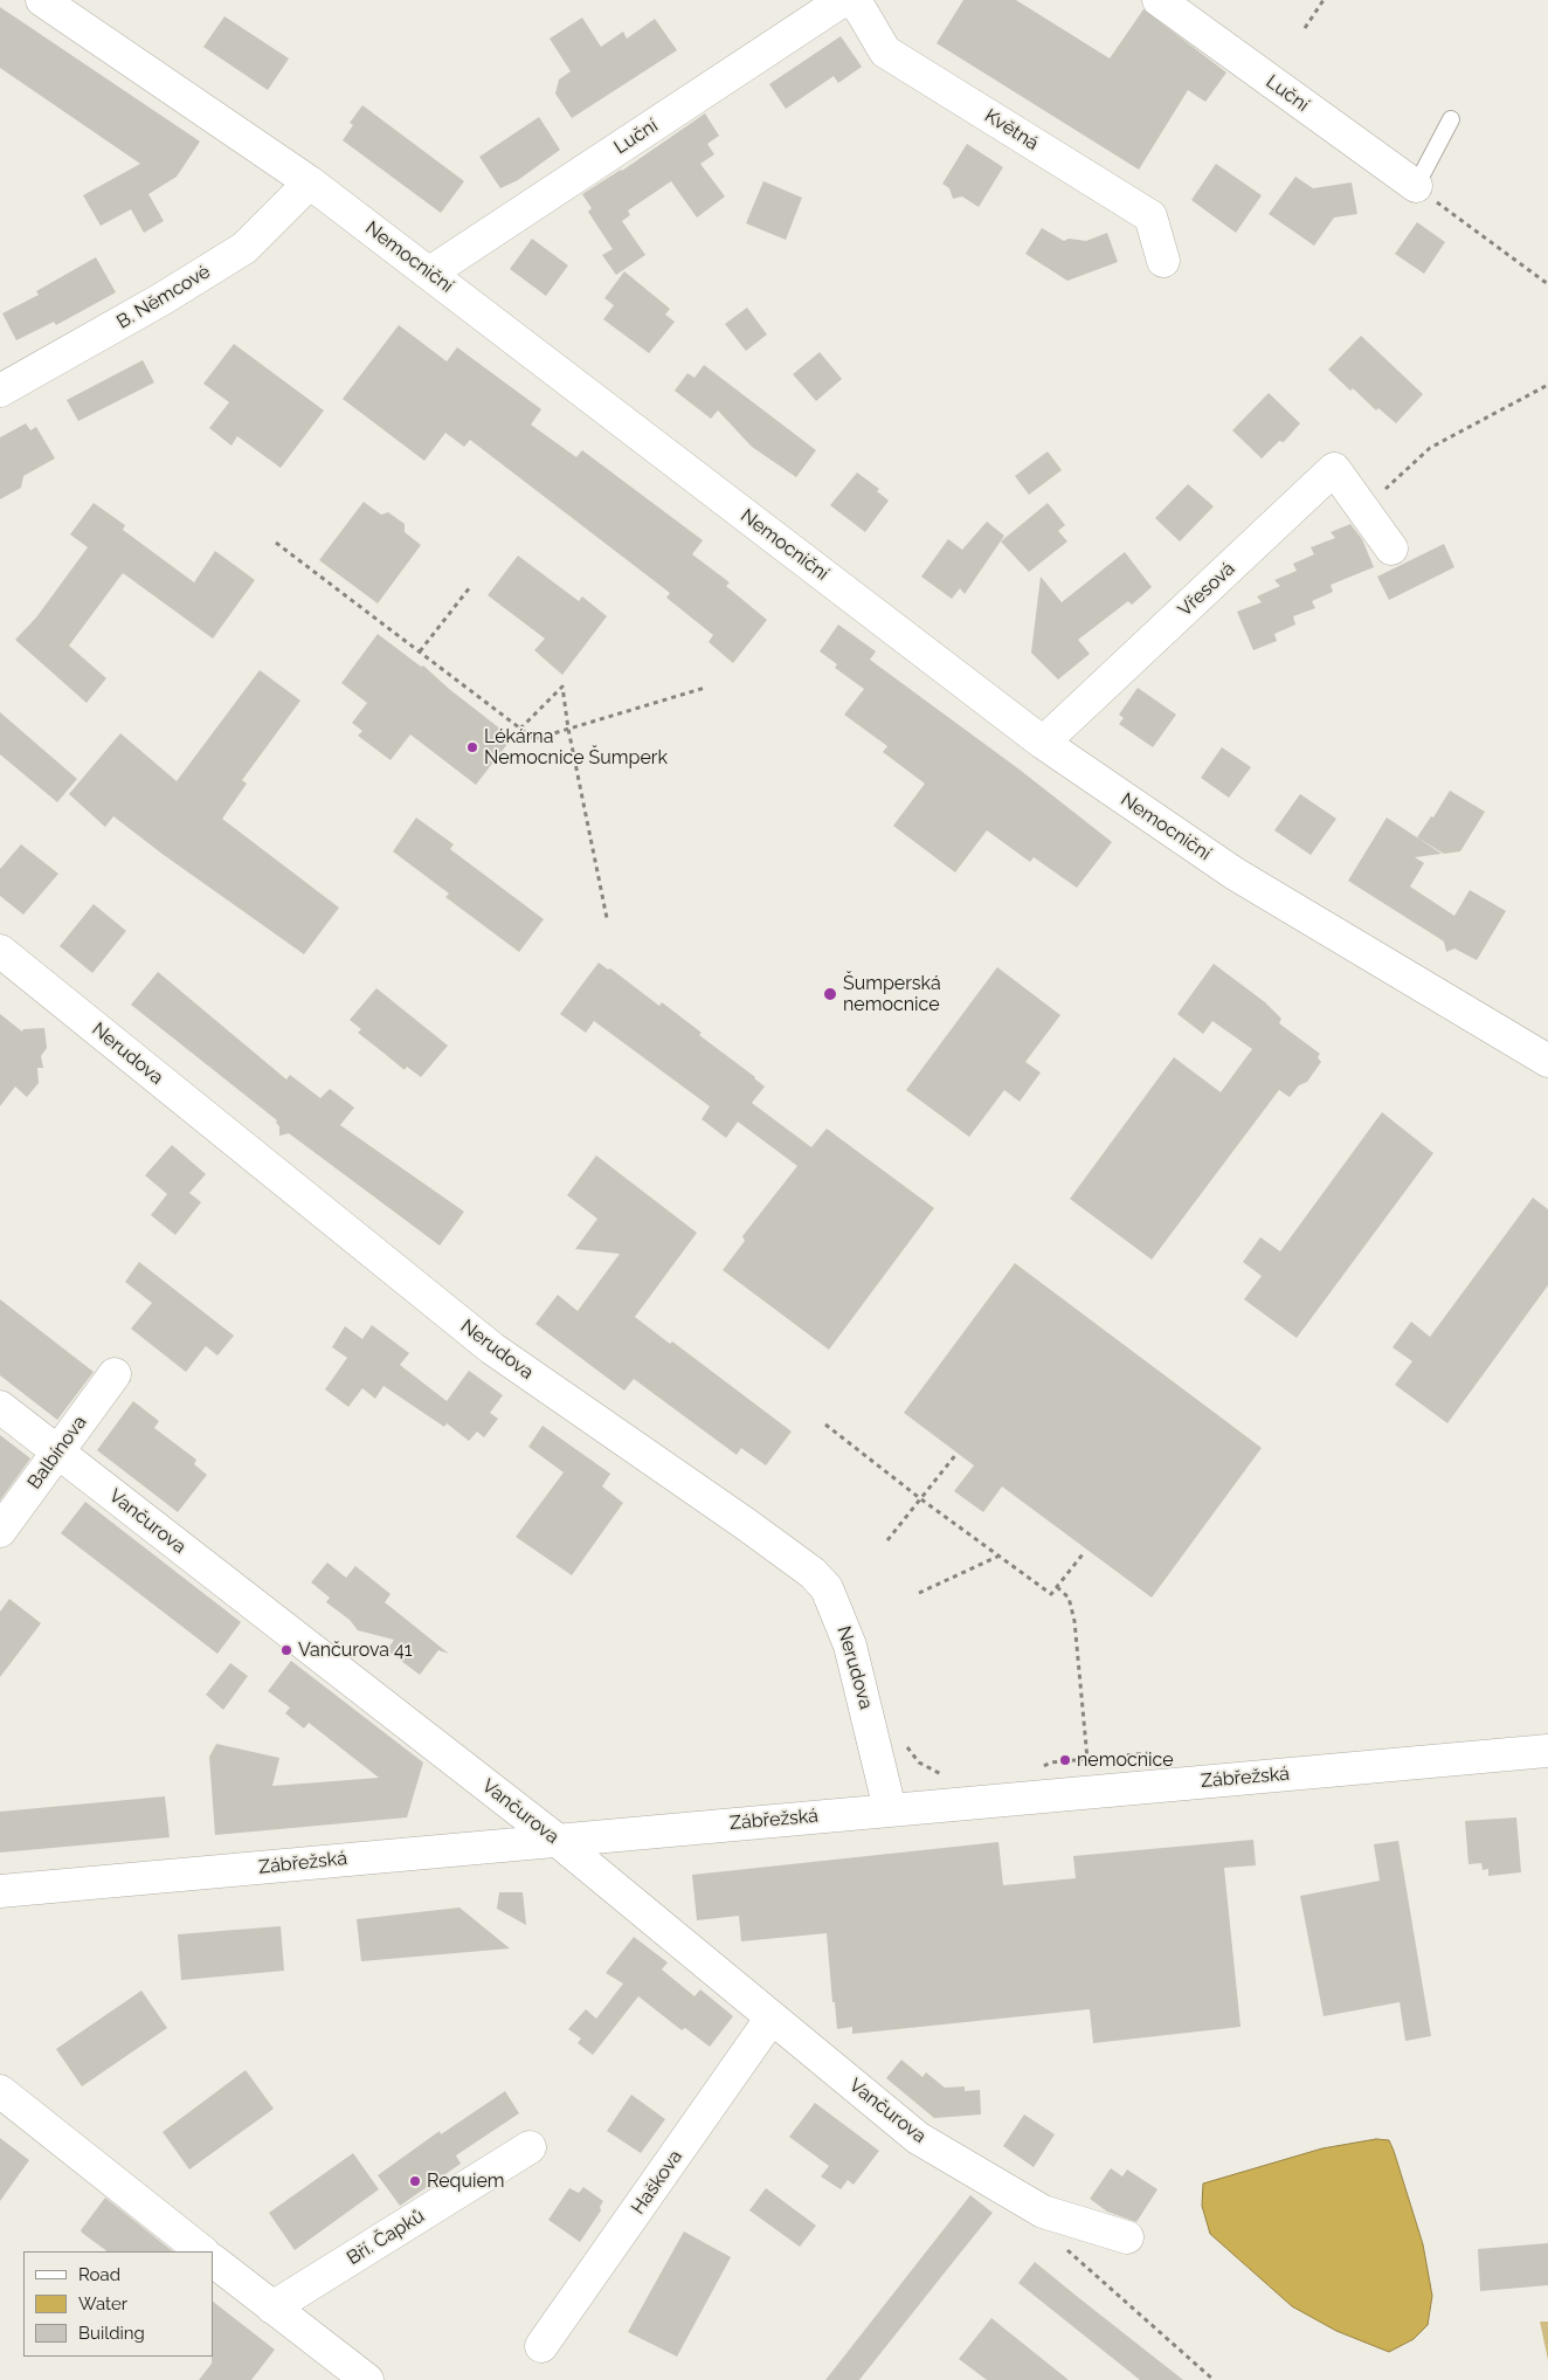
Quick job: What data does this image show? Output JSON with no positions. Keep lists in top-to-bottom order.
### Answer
{
  "streets": {
    "street": [
      "Luční",
      "Květná",
      "Nemocniční",
      "B. Němcové",
      "Vřesová",
      "Nerudova",
      "Balbínova",
      "Vančurova",
      "Zábřežská",
      "Haškova",
      "Bří. Čapků"
    ]
  },
  "crossings": [
    ["Luční", "Nemocniční"],
    ["Nemocniční", "B. Němcové"],
    ["Nemocniční", "Vřesová"],
    ["Nerudova", "Zábřežská"],
    ["Balbínova", "Vančurova"],
    ["Vančurova", "Zábřežská"],
    ["Vančurova", "Haškova"]
  ],
  "places": [
    "Lékárna Nemocnice Šumperk",
    "Šumperská nemocnice",
    "Vančurova 41",
    "nemocnice",
    "Requiem"
  ],
  "legend": ["Road", "Water", "Building"]
}
